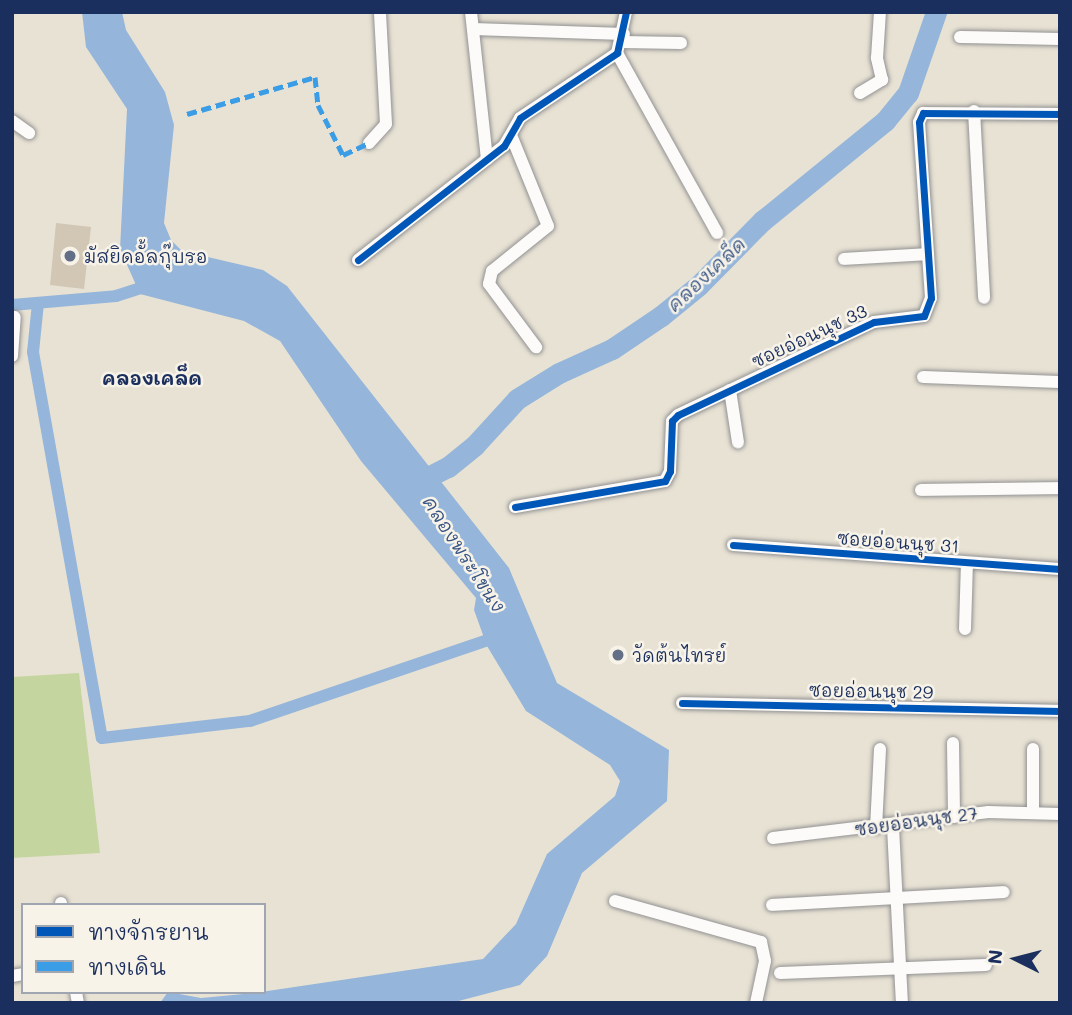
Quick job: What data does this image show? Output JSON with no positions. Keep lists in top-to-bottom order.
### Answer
{
  "streets": {
    "street": [
      "ซอยอ่อนนุช 33",
      "ซอยอ่อนนุช 31",
      "ซอยอ่อนนุช 29",
      "ซอยอ่อนนุช 27"
    ]
  },
  "districts": ["คลองเคล็ด"],
  "water": ["คลองเคล็ด", "คลองพระโขนง"],
  "places": ["มัสยิดอั้ลกุ๊บรอ", "วัดต้นไทรย์"],
  "legend": ["ทางจักรยาน", "ทางเดิน"],
  "north": "left"
}
